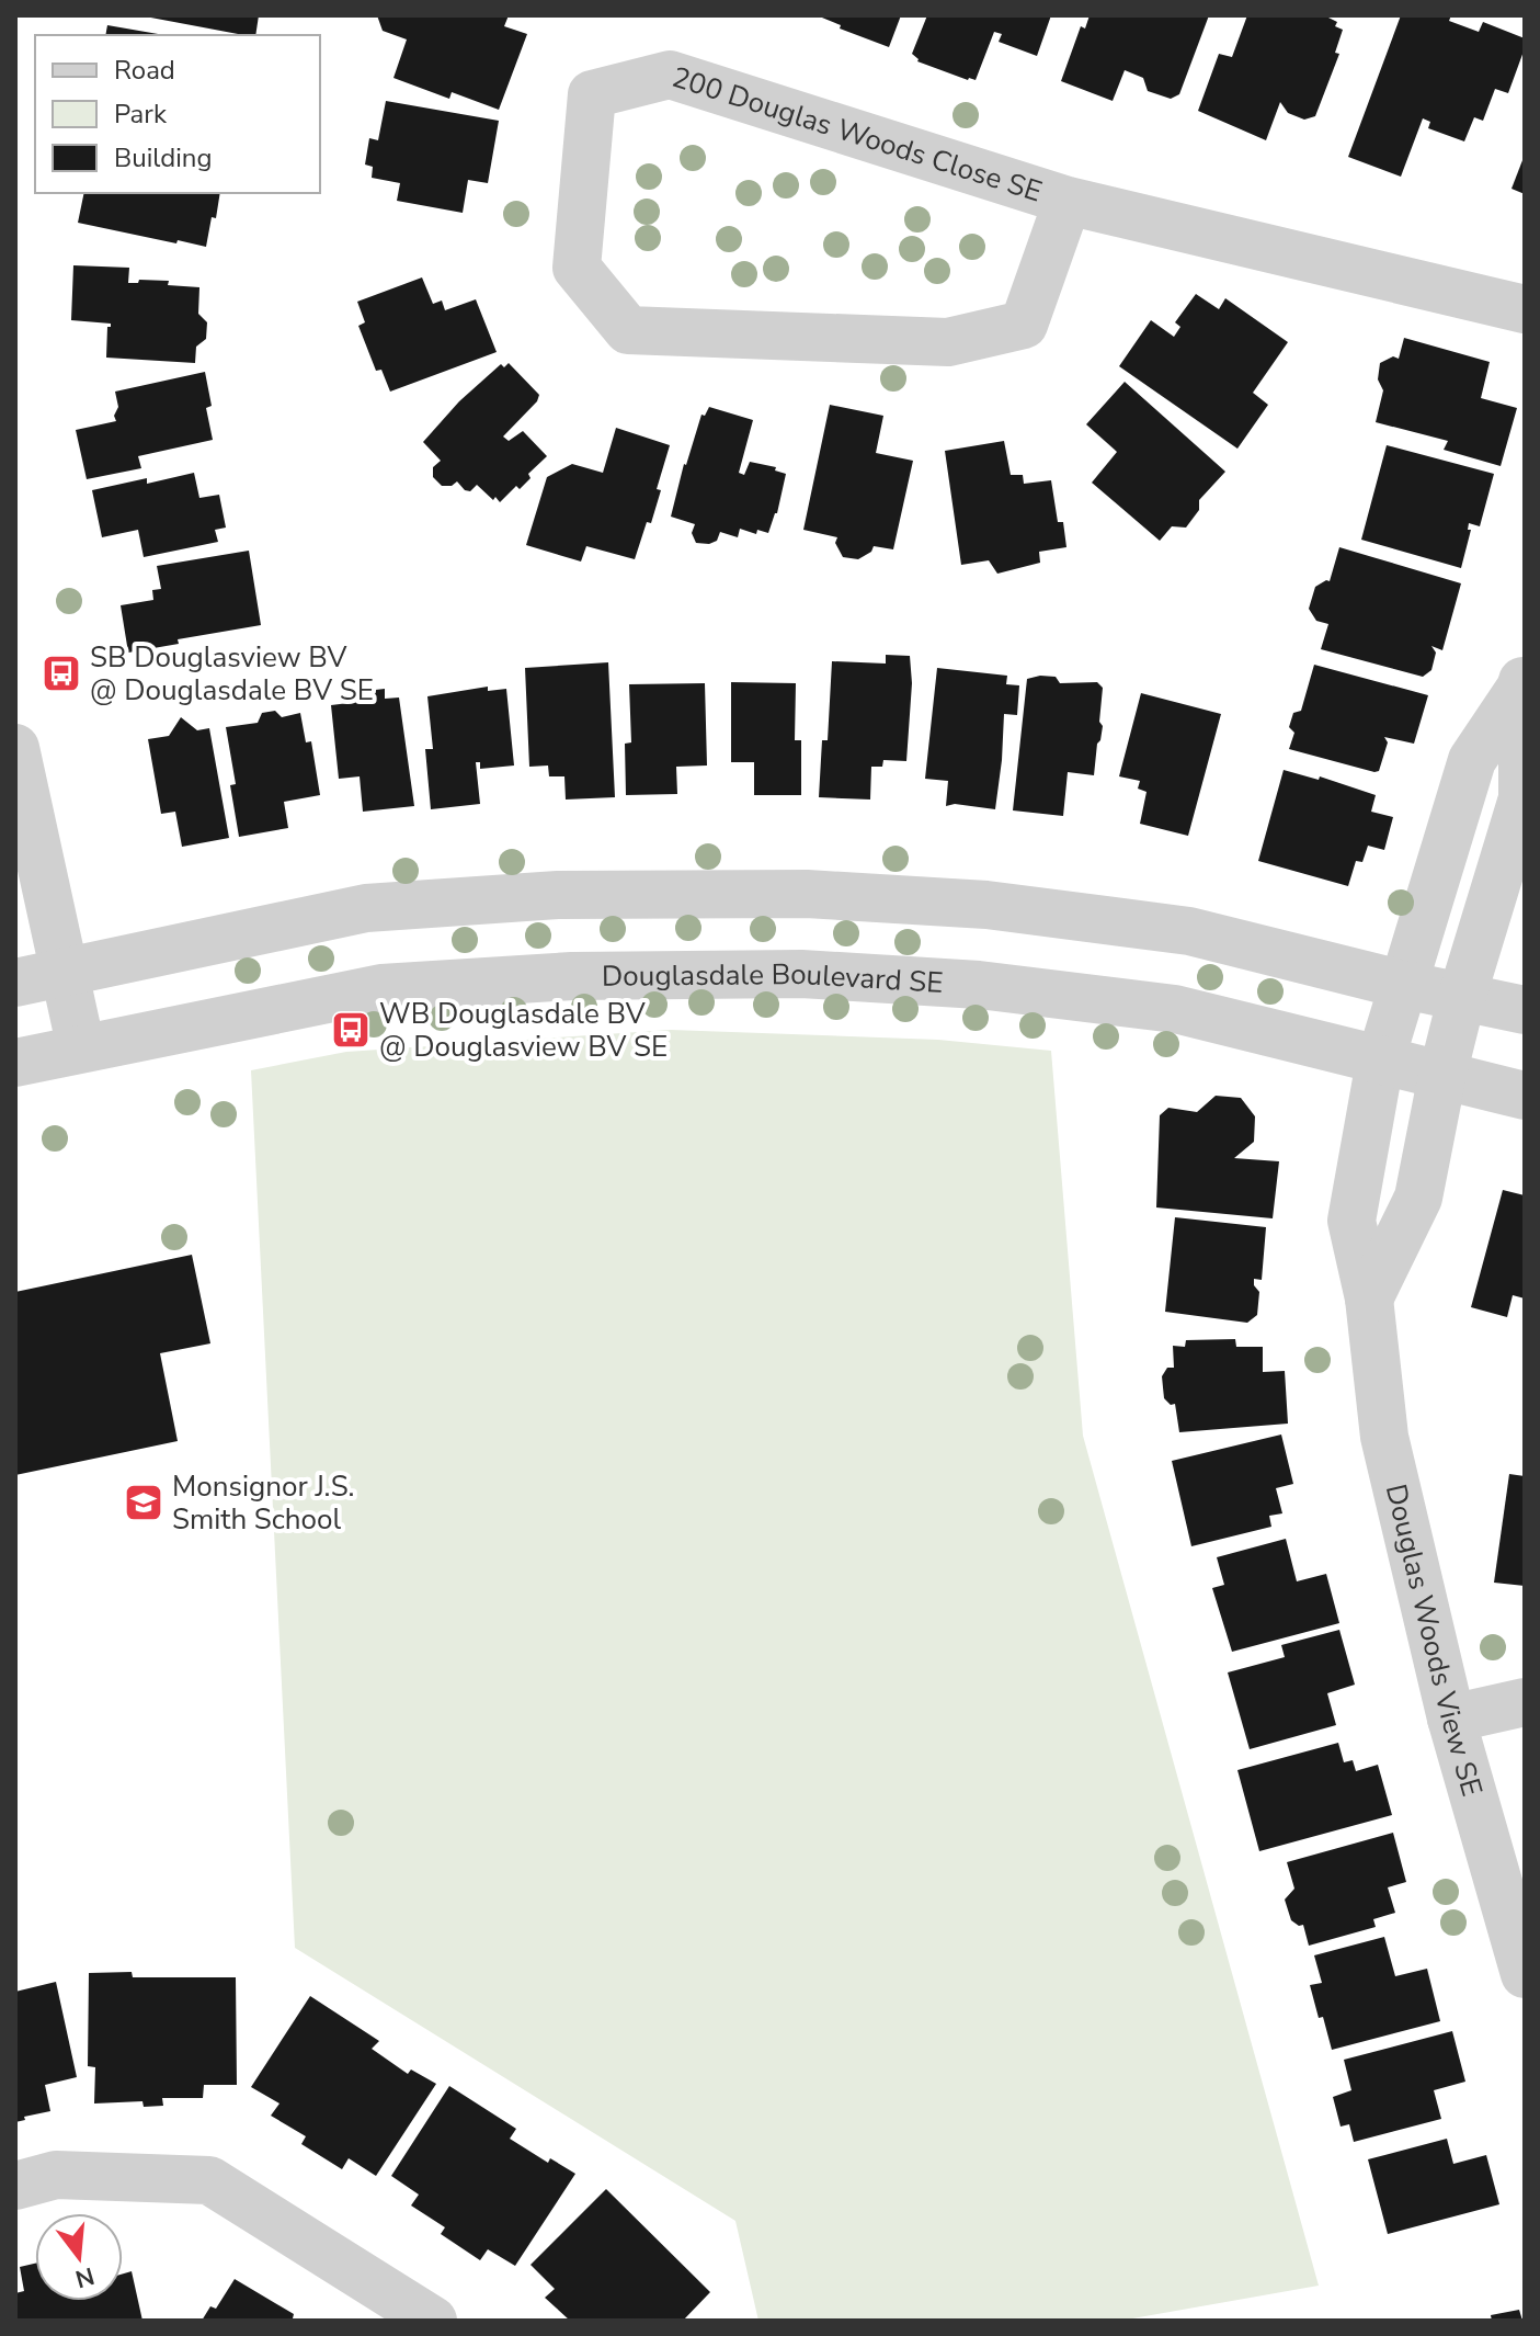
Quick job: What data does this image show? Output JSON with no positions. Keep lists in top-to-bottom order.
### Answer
{
  "streets": {
    "street": ["200 Douglas Woods Close SE", "Douglasdale Boulevard SE", "Douglas Woods View SE"]
  },
  "crossings": [
    ["Douglasdale Boulevard SE", "Douglas Woods View SE"]
  ],
  "places": {
    "bus stop": ["SB Douglasview BV @ Douglasdale BV SE", "WB Douglasdale BV @ Douglasview BV SE"],
    "school or university": ["Monsignor J.S. Smith School"]
  },
  "legend": ["Road", "Park", "Building"],
  "north": "bottom"
}
